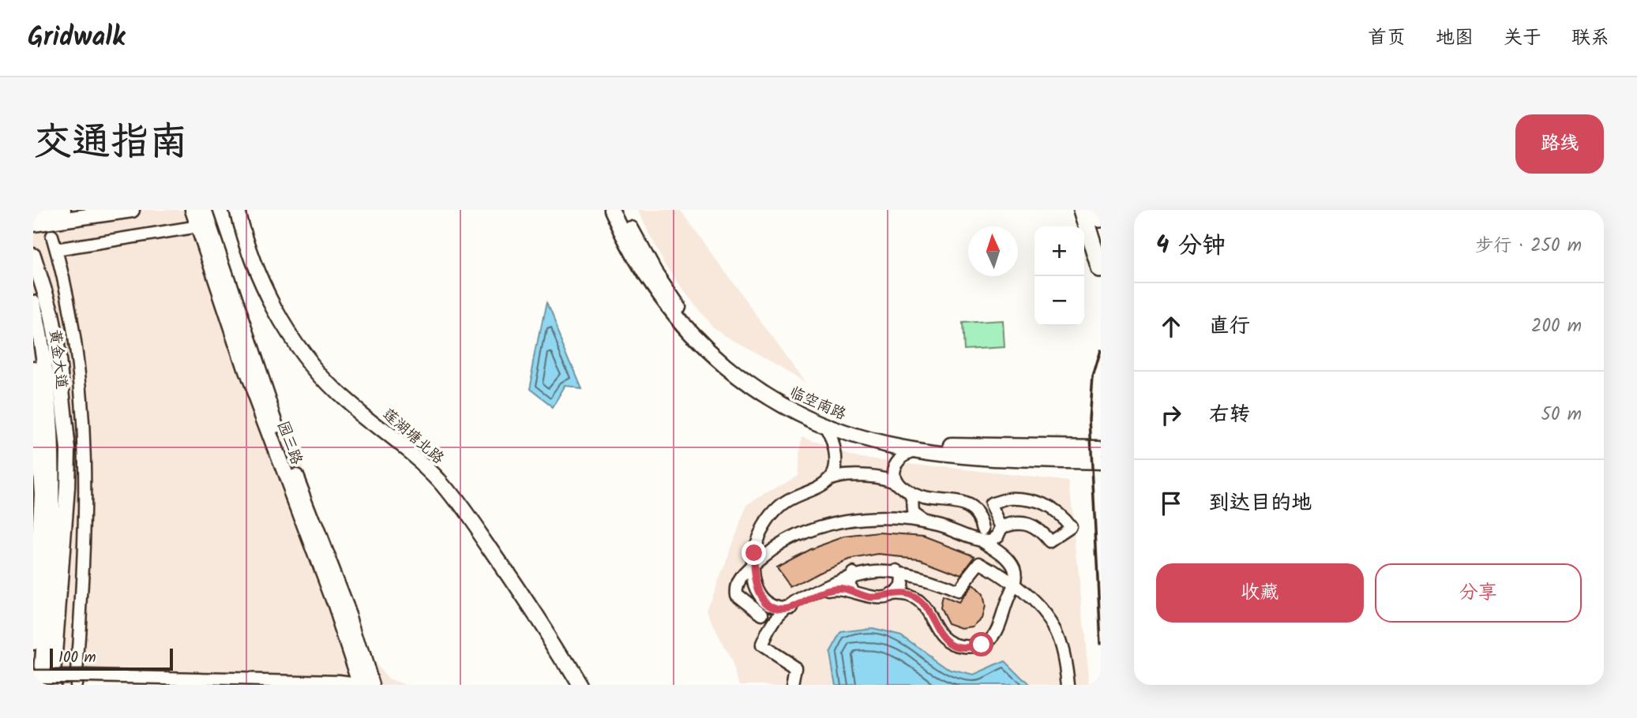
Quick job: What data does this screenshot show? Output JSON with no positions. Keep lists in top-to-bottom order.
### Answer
{
  "streets": {
    "main road": [
      "黄金大道",
      "临空南路",
      "莲湖塘北路",
      "园三路"
    ]
  },
  "scale_bar": "100 m",
  "north": "top",
  "page": {
    "header": "Gridwalk",
    "nav": [
      "首页",
      "地图",
      "关于",
      "联系"
    ],
    "title": "交通指南",
    "buttons": [
      "路线",
      ["收藏", "分享"]
    ],
    "heading": ["4 分钟", "步行 · 250 m"],
    "map_buttons": ["+", "−"],
    "list": [
      ["直行", "200 m"],
      ["右转", "50 m"],
      "到达目的地"
    ],
    "scale": "100 m"
  }
}
